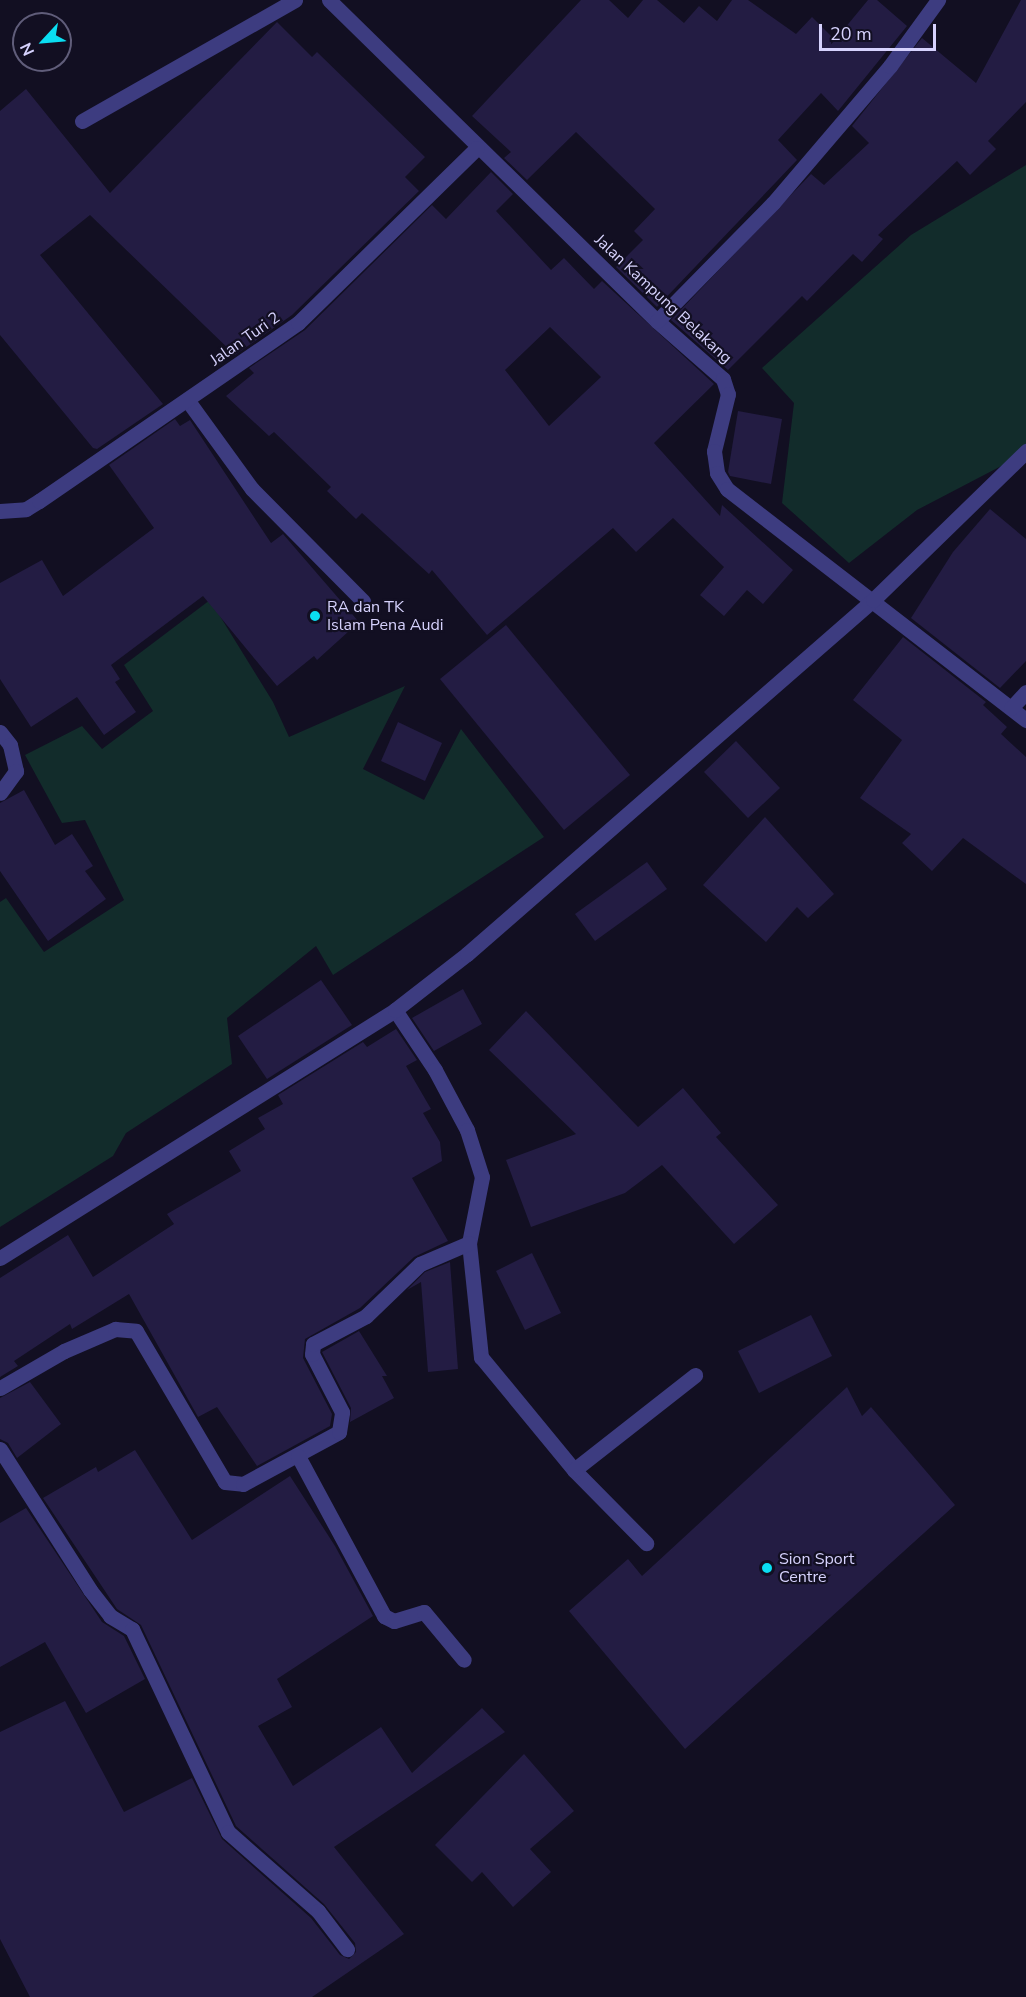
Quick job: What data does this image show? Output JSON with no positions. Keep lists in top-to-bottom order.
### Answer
{
  "streets": {
    "street": ["Jalan Kampung Belakang", "Jalan Turi 2"]
  },
  "crossings": [
    ["Jalan Kampung Belakang", "Jalan Turi 2"]
  ],
  "places": ["RA dan TK Islam Pena Audi", "Sion Sport Centre"],
  "scale_bar": "20 m",
  "north": "bottom left"
}
